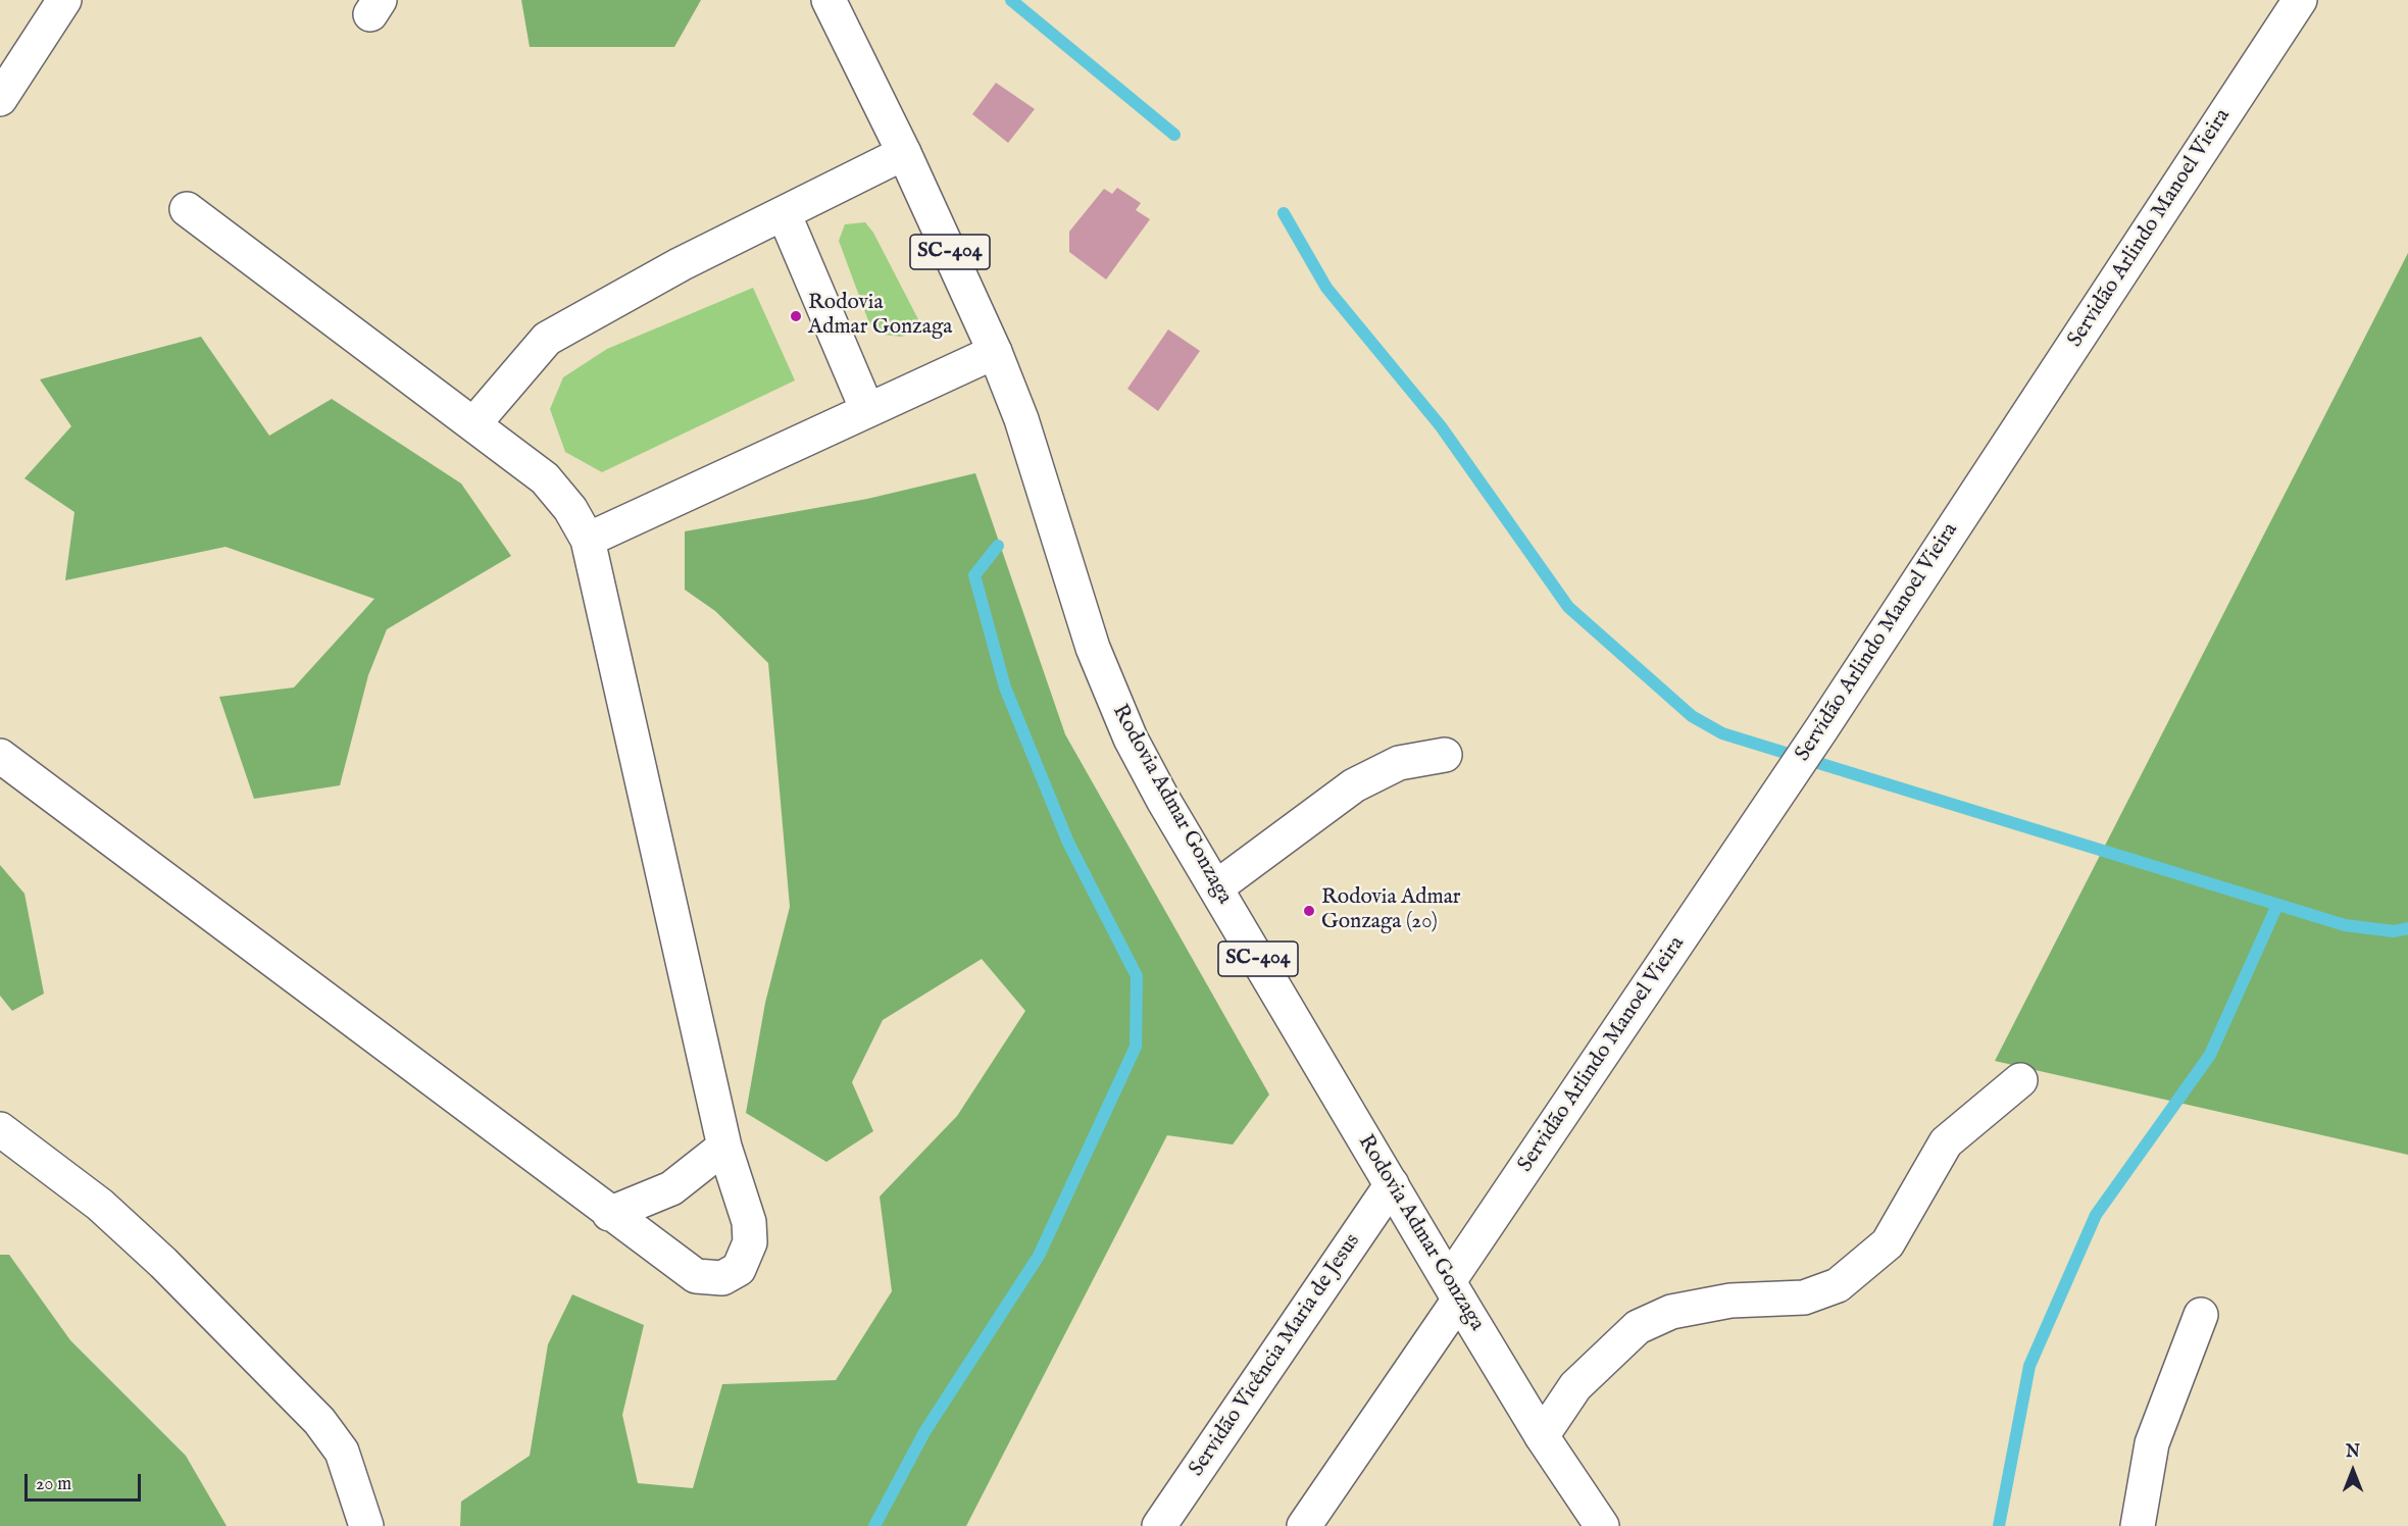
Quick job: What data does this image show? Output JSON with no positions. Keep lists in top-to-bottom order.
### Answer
{
  "streets": {
    "street": [
      "Servidão Arlindo Manoel Vieira",
      "SC-404",
      "Rodovia Admar Gonzaga",
      "Servidão Vicência Maria de Jesus"
    ]
  },
  "crossings": [
    ["Servidão Arlindo Manoel Vieira", "Rodovia Admar Gonzaga"],
    ["Rodovia Admar Gonzaga", "Servidão Vicência Maria de Jesus"]
  ],
  "places": ["Rodovia Admar Gonzaga", "Rodovia Admar Gonzaga (20)"],
  "scale_bar": "20 m",
  "north": "top"
}
